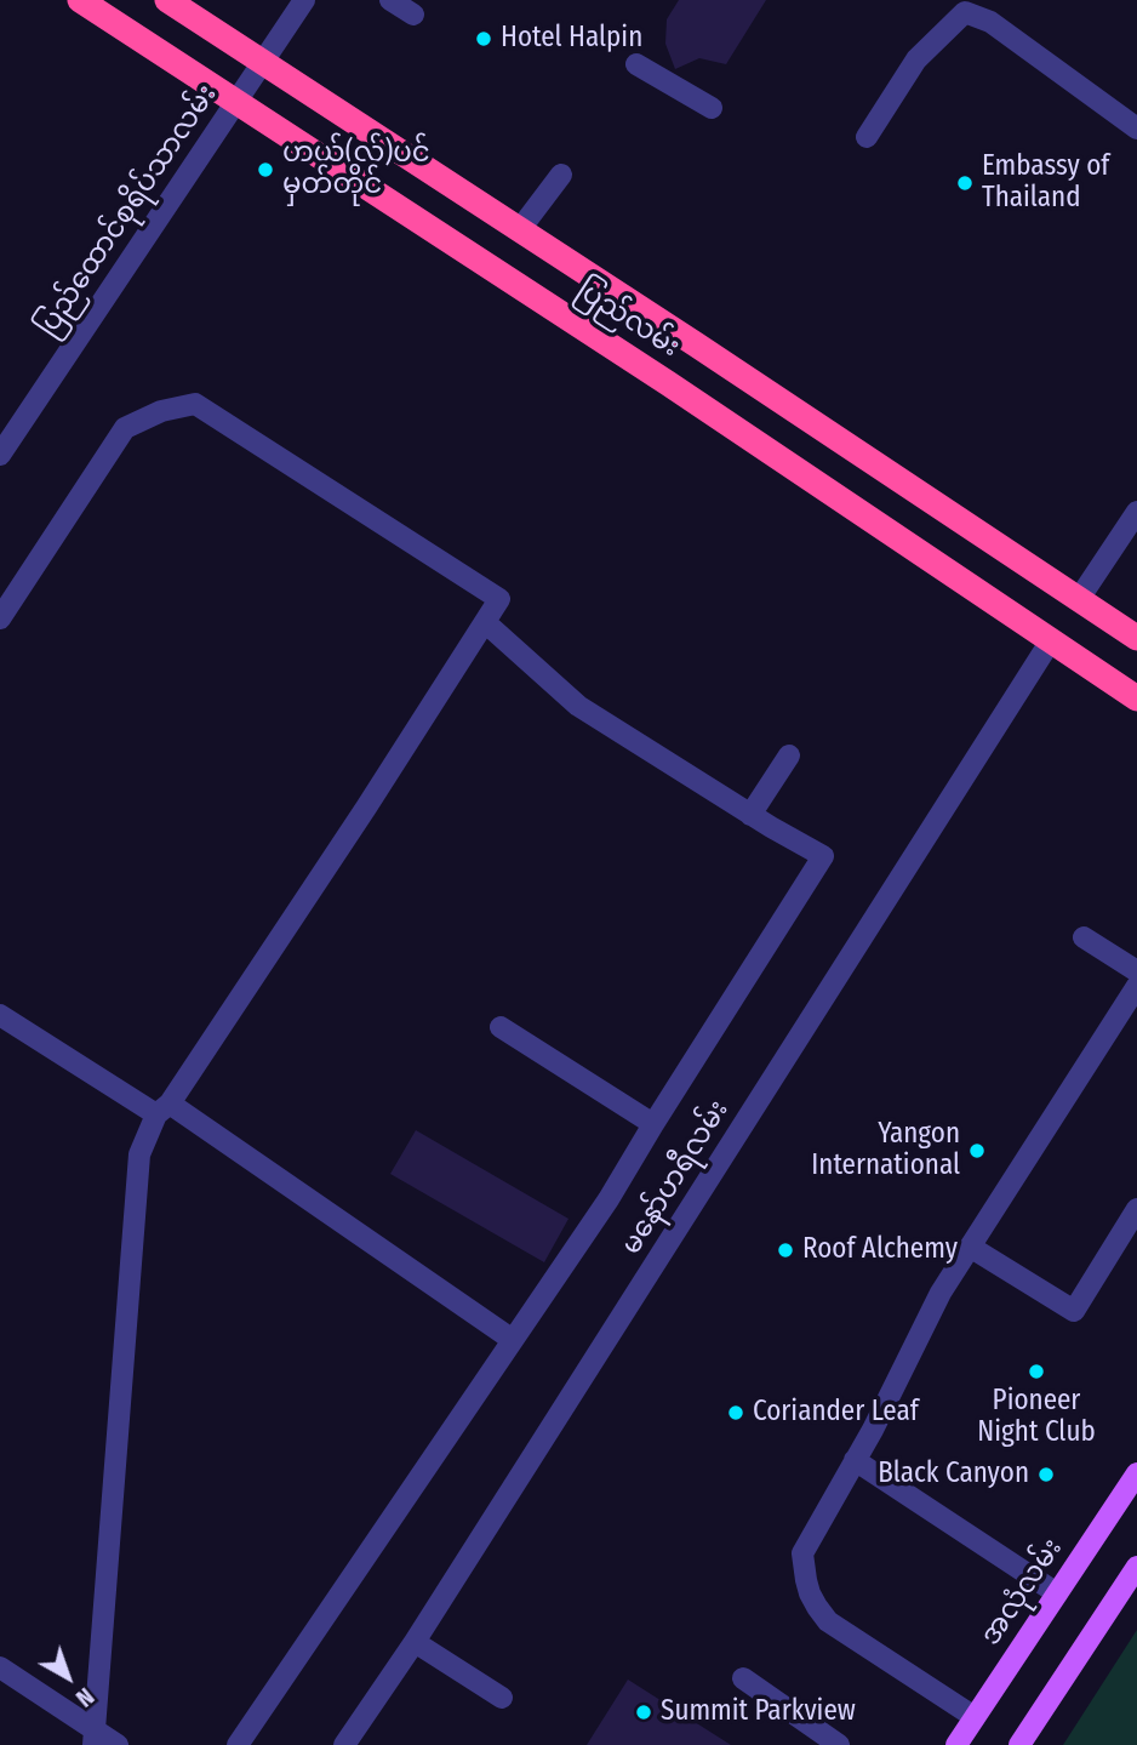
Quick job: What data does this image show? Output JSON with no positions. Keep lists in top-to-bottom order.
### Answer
{
  "streets": {
    "highway": ["ပြည်လမ်း"],
    "main road": ["အလုံလမ်း"],
    "street": ["ပြည်ထောင်စုရိပ်သာလမ်း", "မနော်ဟရီလမ်း"]
  },
  "crossings": [
    ["ပြည်ထောင်စုရိပ်သာလမ်း", "ပြည်လမ်း"],
    ["ပြည်လမ်း", "မနော်ဟရီလမ်း"]
  ],
  "places": [
    "Hotel Halpin",
    "ဟယ်(လ်)ပင် မှတ်တိုင်",
    "Embassy of Thailand",
    "Yangon International",
    "Roof Alchemy",
    "Pioneer Night Club",
    "Coriander Leaf",
    "Black Canyon",
    "Summit Parkview"
  ],
  "north": "bottom right"
}
